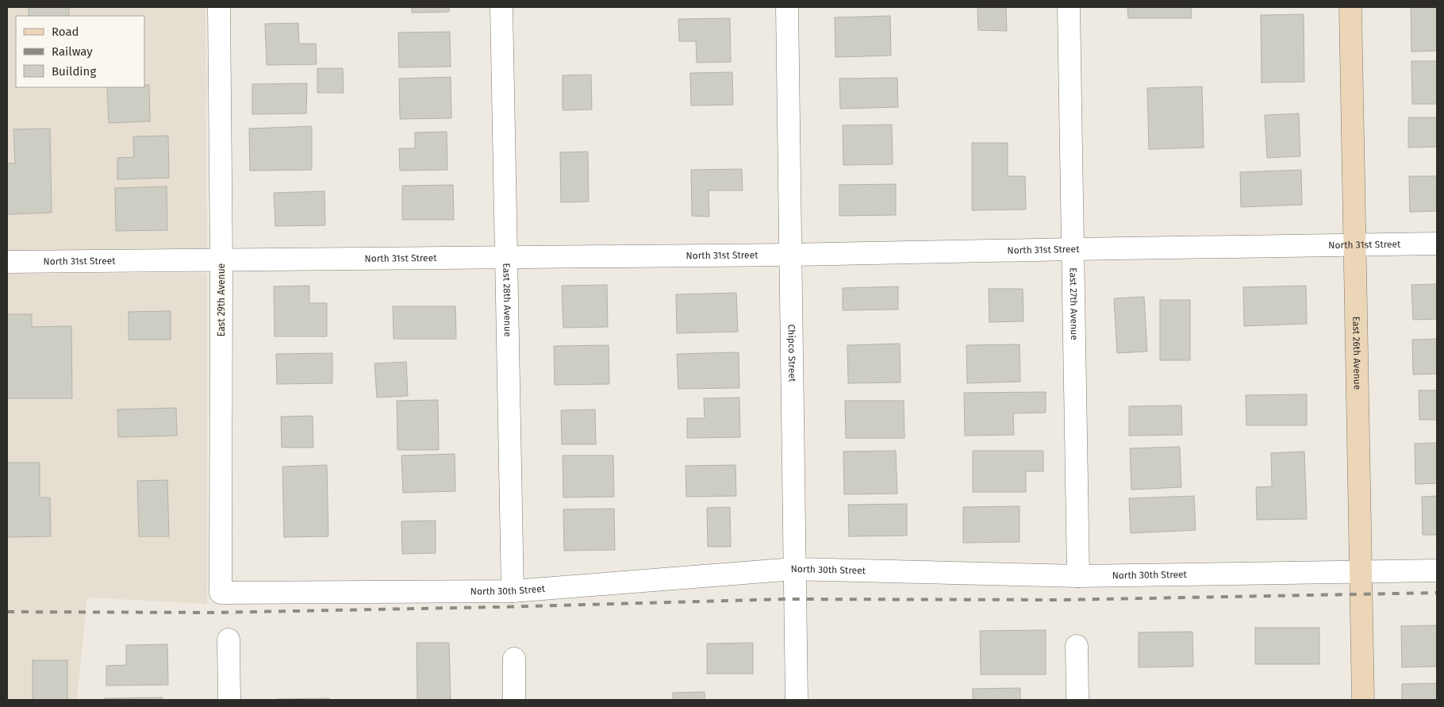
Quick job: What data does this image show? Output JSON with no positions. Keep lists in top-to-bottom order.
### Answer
{
  "streets": {
    "street": [
      "North 31st Street",
      "East 28th Avenue",
      "East 29th Avenue",
      "East 27th Avenue",
      "East 26th Avenue",
      "Chipco Street",
      "North 30th Street"
    ]
  },
  "crossings": [
    ["North 31st Street", "East 28th Avenue"],
    ["North 31st Street", "East 29th Avenue"],
    ["North 31st Street", "East 27th Avenue"],
    ["North 31st Street", "East 26th Avenue"],
    ["North 31st Street", "Chipco Street"],
    ["East 28th Avenue", "North 30th Street"],
    ["East 29th Avenue", "North 30th Street"],
    ["East 27th Avenue", "North 30th Street"],
    ["East 26th Avenue", "North 30th Street"],
    ["Chipco Street", "North 30th Street"]
  ],
  "legend": ["Road", "Railway", "Building"]
}
